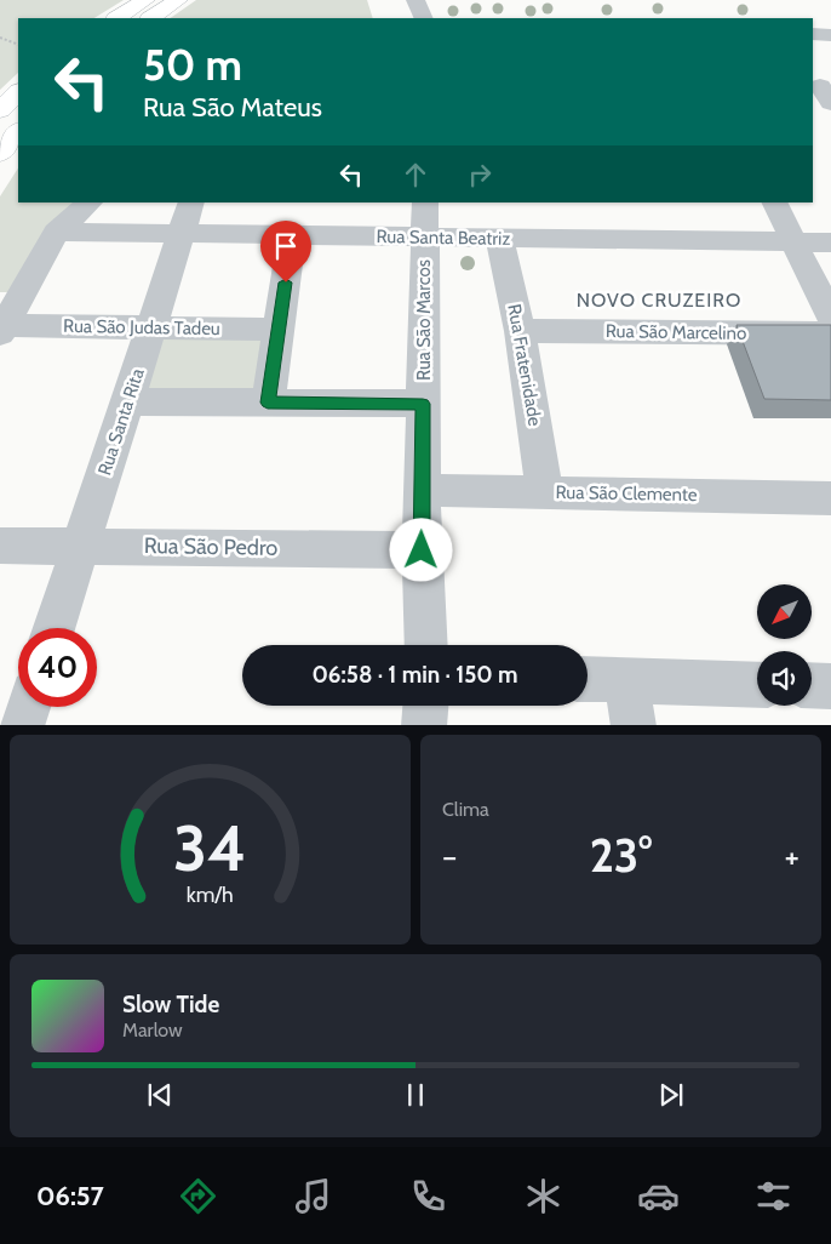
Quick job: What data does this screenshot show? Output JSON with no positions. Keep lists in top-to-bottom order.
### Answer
{
  "streets": {
    "street": [
      "Rua Santa Beatriz",
      "Rua São Marcos",
      "Rua São Judas Tadeu",
      "Rua São Marcelino",
      "Rua Fratenidade",
      "Rua Santa Rita",
      "Rua São Clemente",
      "Rua São Pedro"
    ]
  },
  "crossings": [
    ["Rua Santa Beatriz", "Rua São Marcos"],
    ["Rua Santa Beatriz", "Rua Fratenidade"],
    ["Rua Santa Beatriz", "Rua Santa Rita"],
    ["Rua São Marcos", "Rua São Clemente"],
    ["Rua São Marcos", "Rua São Pedro"],
    ["Rua São Judas Tadeu", "Rua Santa Rita"],
    ["Rua São Marcelino", "Rua Fratenidade"],
    ["Rua Fratenidade", "Rua São Clemente"],
    ["Rua Santa Rita", "Rua São Pedro"]
  ],
  "districts": ["NOVO CRUZEIRO"],
  "north": "bottom left",
  "page": {
    "turn": ["50 m", "Rua São Mateus"],
    "limit": "40",
    "trip": "06:58 · 1 min · 150 m",
    "tile": "Clima",
    "heat": ["−", "23°", "+"],
    "song": ["Slow Tide", "Marlow"],
    "tabs": "06:57",
    "gauge": ["34", "km/h"]
  }
}
